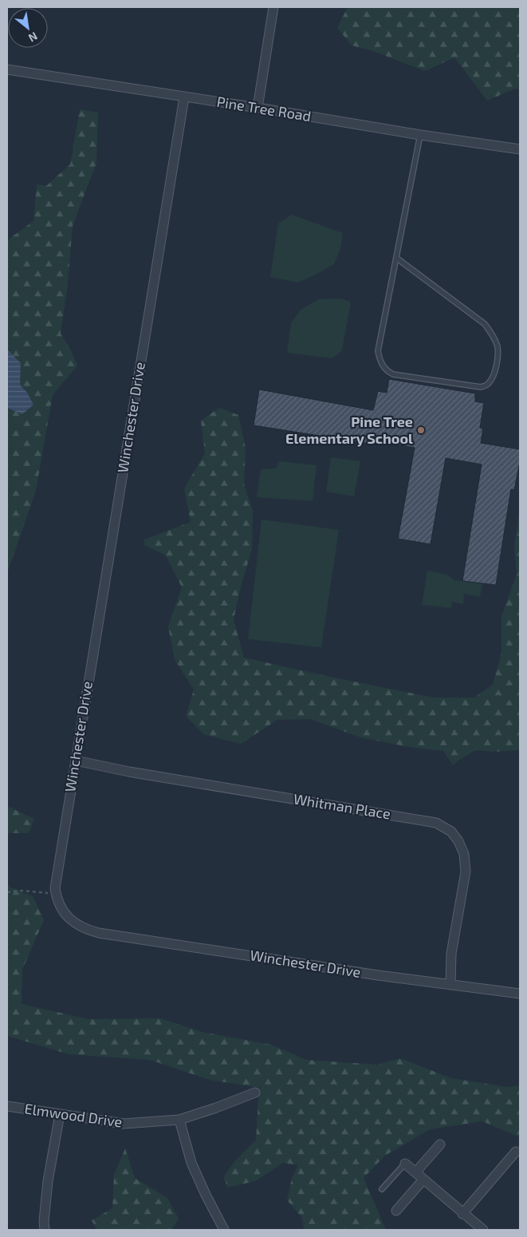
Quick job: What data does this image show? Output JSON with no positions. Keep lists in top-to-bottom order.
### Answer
{
  "streets": {
    "street": [
      "Pine Tree Road",
      "Winchester Drive",
      "Whitman Place",
      "Elmwood Drive"
    ]
  },
  "crossings": [
    ["Pine Tree Road", "Winchester Drive"],
    ["Winchester Drive", "Whitman Place"]
  ],
  "places": ["Pine Tree Elementary School"],
  "north": "bottom right"
}
